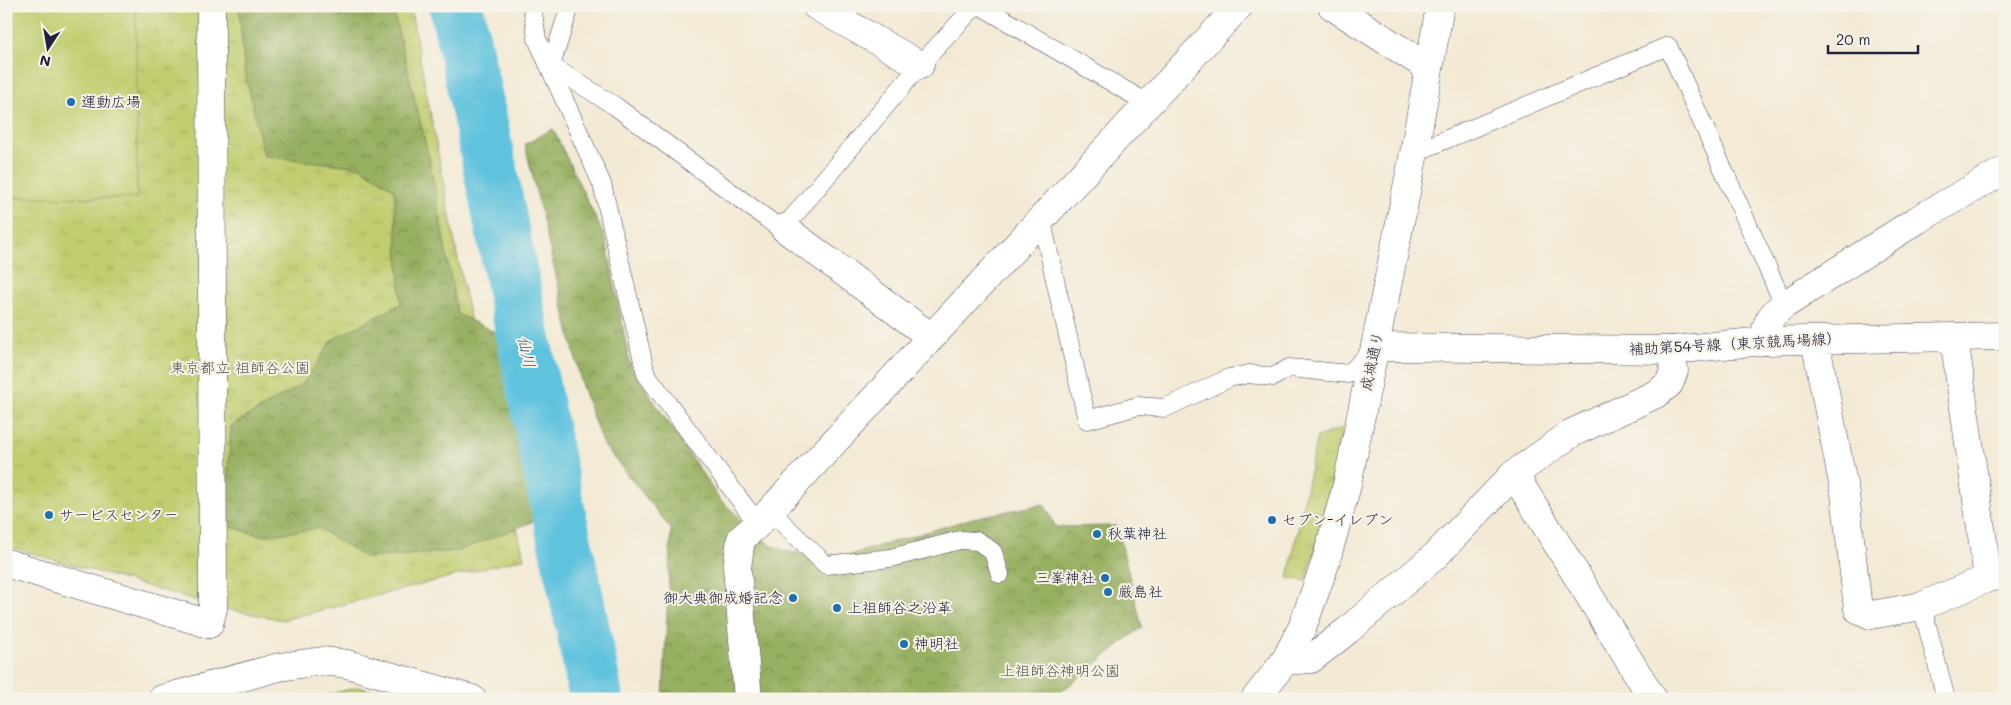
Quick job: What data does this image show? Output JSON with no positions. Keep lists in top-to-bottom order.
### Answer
{
  "streets": {
    "street": ["補助第54号線（東京競馬場線）", "成城通り"]
  },
  "crossings": [
    ["補助第54号線（東京競馬場線）", "成城通り"]
  ],
  "water": ["仙川"],
  "parks": ["東京都立 祖師谷公園", "上祖師谷神明公園"],
  "places": [
    "運動広場",
    "サービスセンター",
    "セブン-イレブン",
    "秋葉神社",
    "三峯神社",
    "厳島社",
    "御大典御成婚記念",
    "上祖師谷之沿革",
    "神明社"
  ],
  "scale_bar": "20 m",
  "north": "bottom"
}
